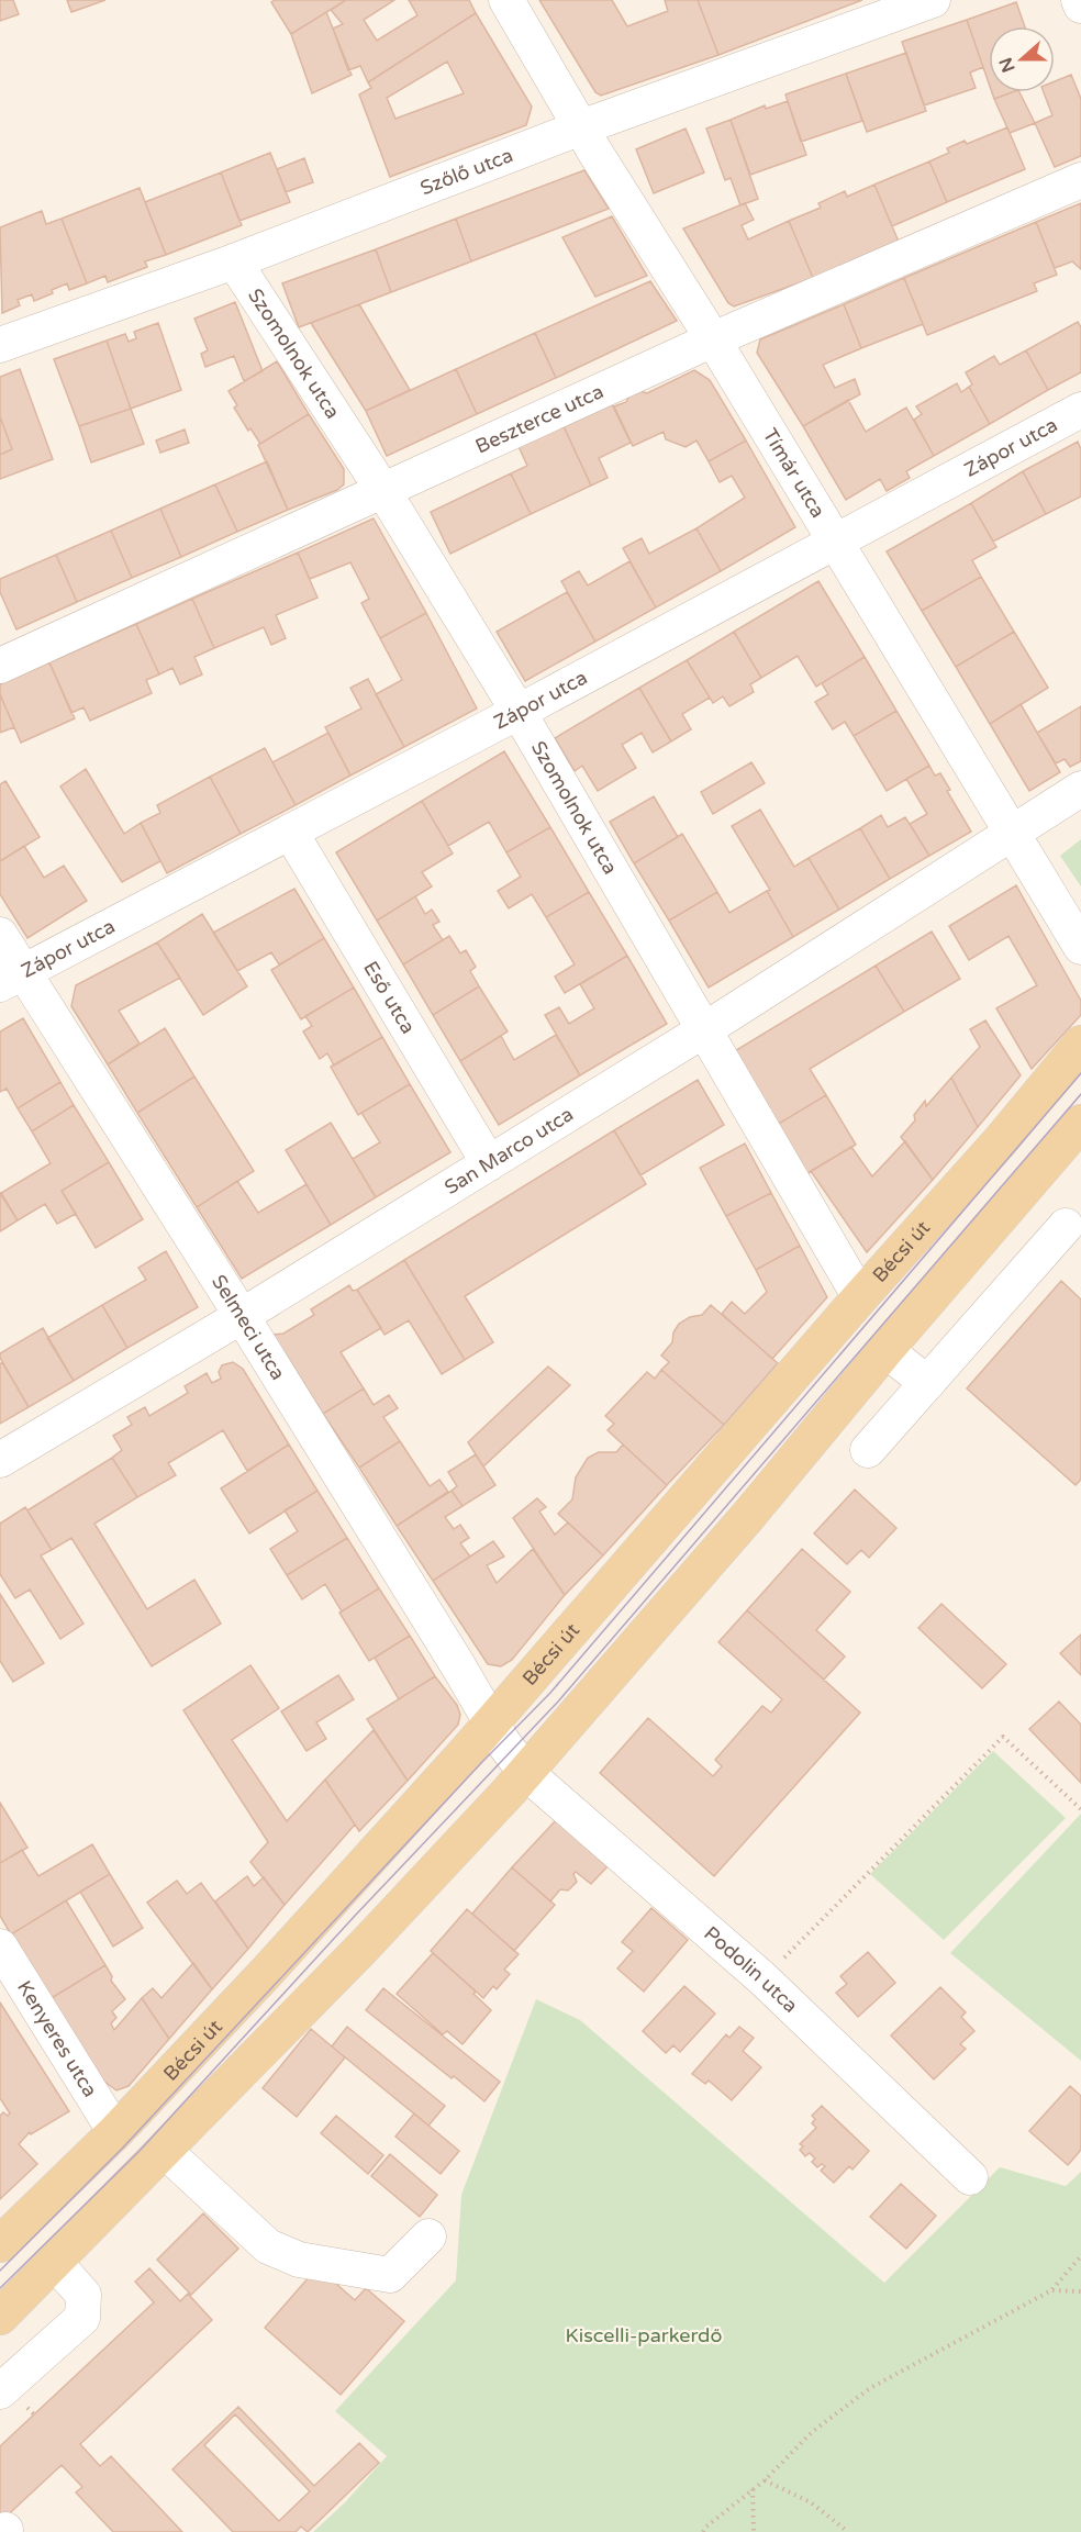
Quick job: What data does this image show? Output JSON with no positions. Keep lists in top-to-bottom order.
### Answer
{
  "streets": {
    "main road": ["Bécsi út"],
    "street": [
      "Szőlő utca",
      "Szomolnok utca",
      "Beszterce utca",
      "Zápor utca",
      "Tímár utca",
      "Eső utca",
      "San Marco utca",
      "Selmeci utca",
      "Podolin utca",
      "Kenyeres utca"
    ]
  },
  "crossings": [
    ["Szőlő utca", "Szomolnok utca"],
    ["Szőlő utca", "Tímár utca"],
    ["Szomolnok utca", "Beszterce utca"],
    ["Szomolnok utca", "Zápor utca"],
    ["Szomolnok utca", "San Marco utca"],
    ["Szomolnok utca", "Bécsi út"],
    ["Beszterce utca", "Tímár utca"],
    ["Zápor utca", "Tímár utca"],
    ["Zápor utca", "Eső utca"],
    ["Zápor utca", "Selmeci utca"],
    ["Tímár utca", "San Marco utca"],
    ["Eső utca", "San Marco utca"],
    ["San Marco utca", "Selmeci utca"],
    ["Bécsi út", "Selmeci utca"],
    ["Bécsi út", "Kenyeres utca"],
    ["Selmeci utca", "Podolin utca"]
  ],
  "parks": ["Kiscelli-parkerdő"],
  "north": "left"
}
